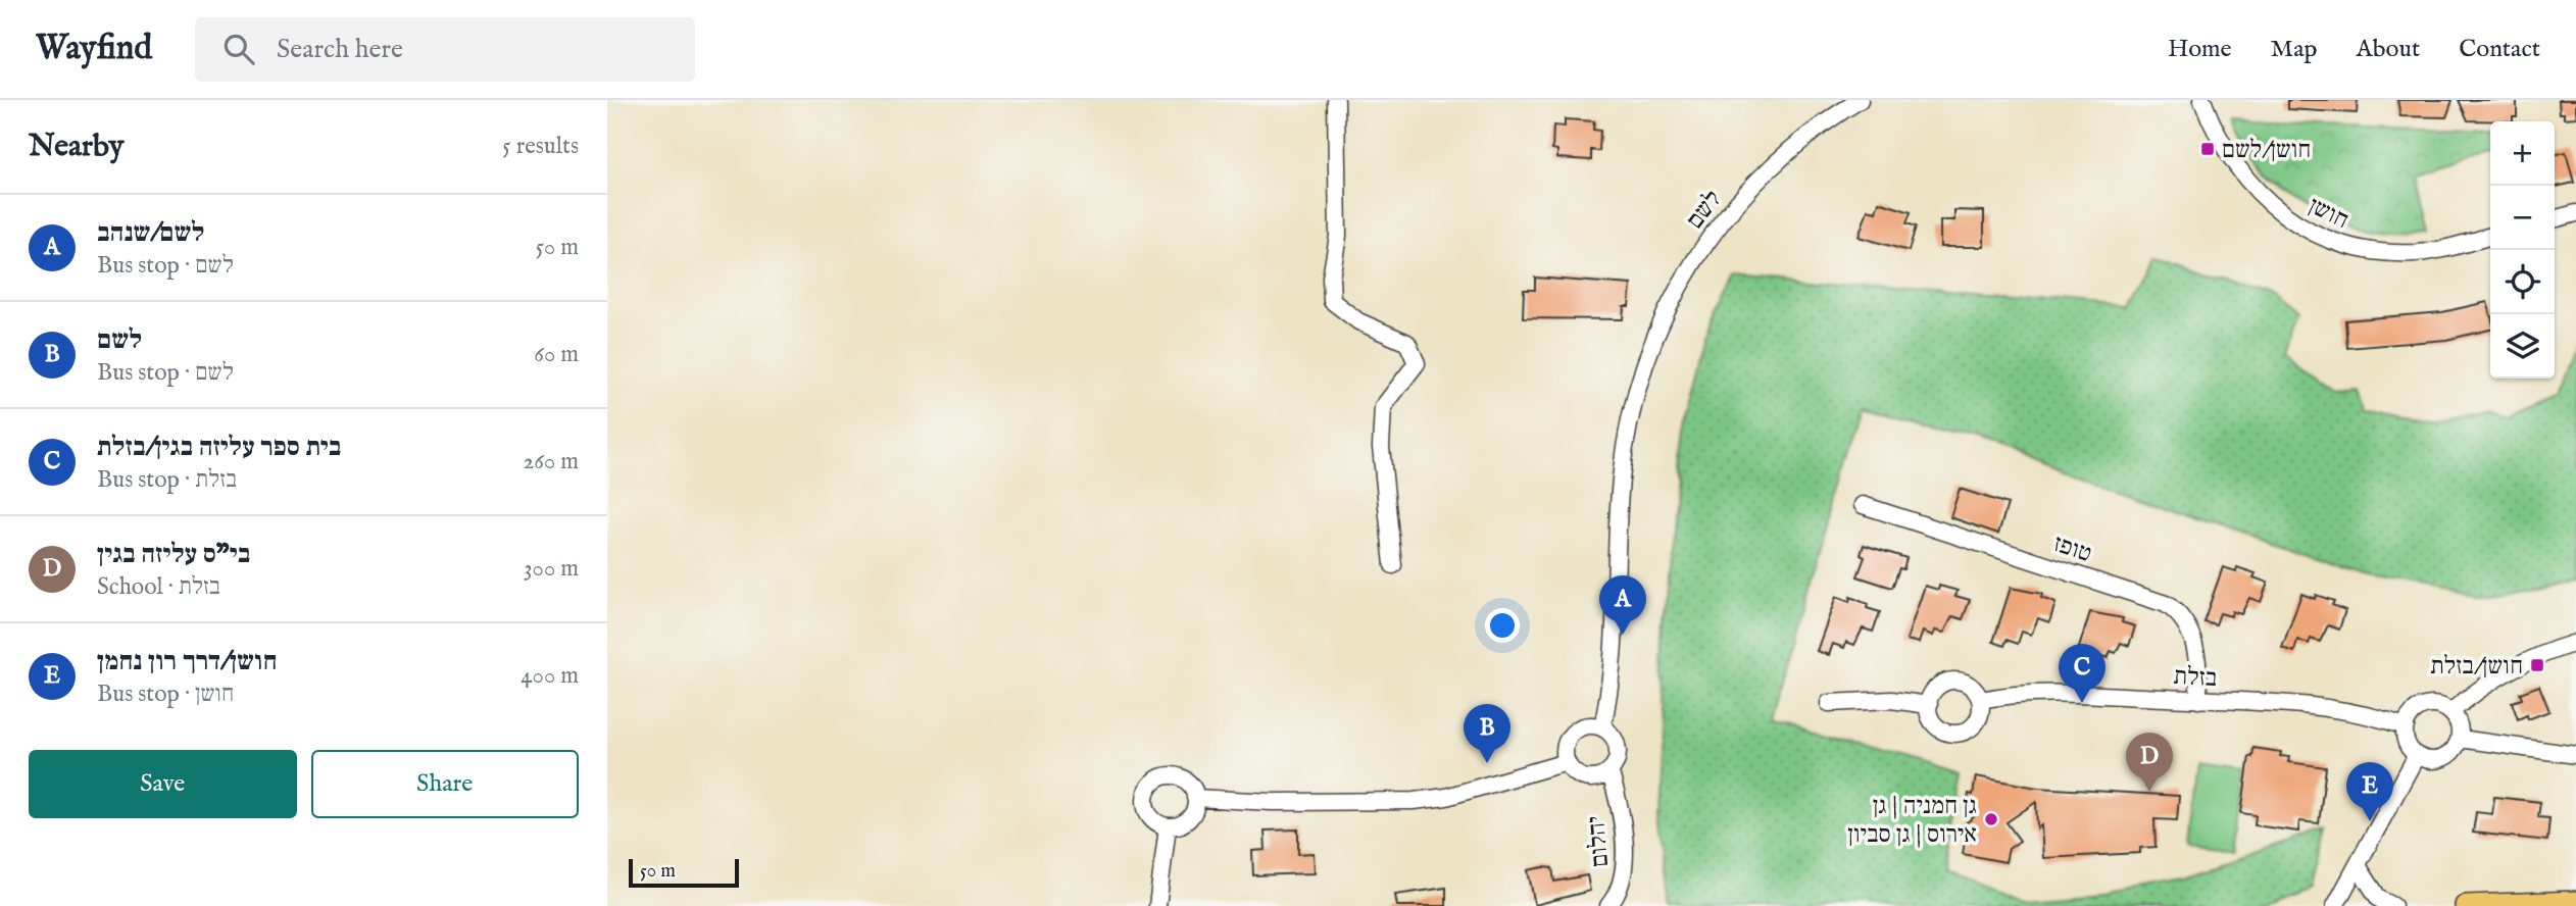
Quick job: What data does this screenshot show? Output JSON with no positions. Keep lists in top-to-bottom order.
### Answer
{
  "streets": {
    "street": [
      "לשם",
      "חושן",
      "טופז",
      "בזלת",
      "יהלום"
    ]
  },
  "crossings": [
    ["לשם", "יהלום"],
    ["טופז", "בזלת"]
  ],
  "places": {
    "transit": ["חושן/לשם", "חושן/בזלת"],
    "other": ["גן חמניה | גן אירוס | גן סביון"]
  },
  "scale_bar": "50 m",
  "page": {
    "header": "Wayfind",
    "search": "Search here",
    "nav": [
      "Home",
      "Map",
      "About",
      "Contact"
    ],
    "heading": ["Nearby", "5 results"],
    "map_buttons": ["+", "−"],
    "list": [
      {
        "mark": "A",
        "name": "לשם/שנהב",
        "note": "Bus stop · לשם",
        "value": "50 m"
      },
      {
        "mark": "B",
        "name": "לשם",
        "note": "Bus stop · לשם",
        "value": "60 m"
      },
      {
        "mark": "C",
        "name": "בית ספר עליזה בגין/בזלת",
        "note": "Bus stop · בזלת",
        "value": "260 m"
      },
      {
        "mark": "D",
        "name": "בי\"ס עליזה בגין",
        "note": "School · בזלת",
        "value": "300 m"
      },
      {
        "mark": "E",
        "name": "חושן/דרך רון נחמן",
        "note": "Bus stop · חושן",
        "value": "400 m"
      }
    ],
    "pins": [
      "A",
      "C",
      "B",
      "D",
      "E"
    ],
    "buttons": ["Save", "Share"],
    "scale": "50 m"
  }
}
